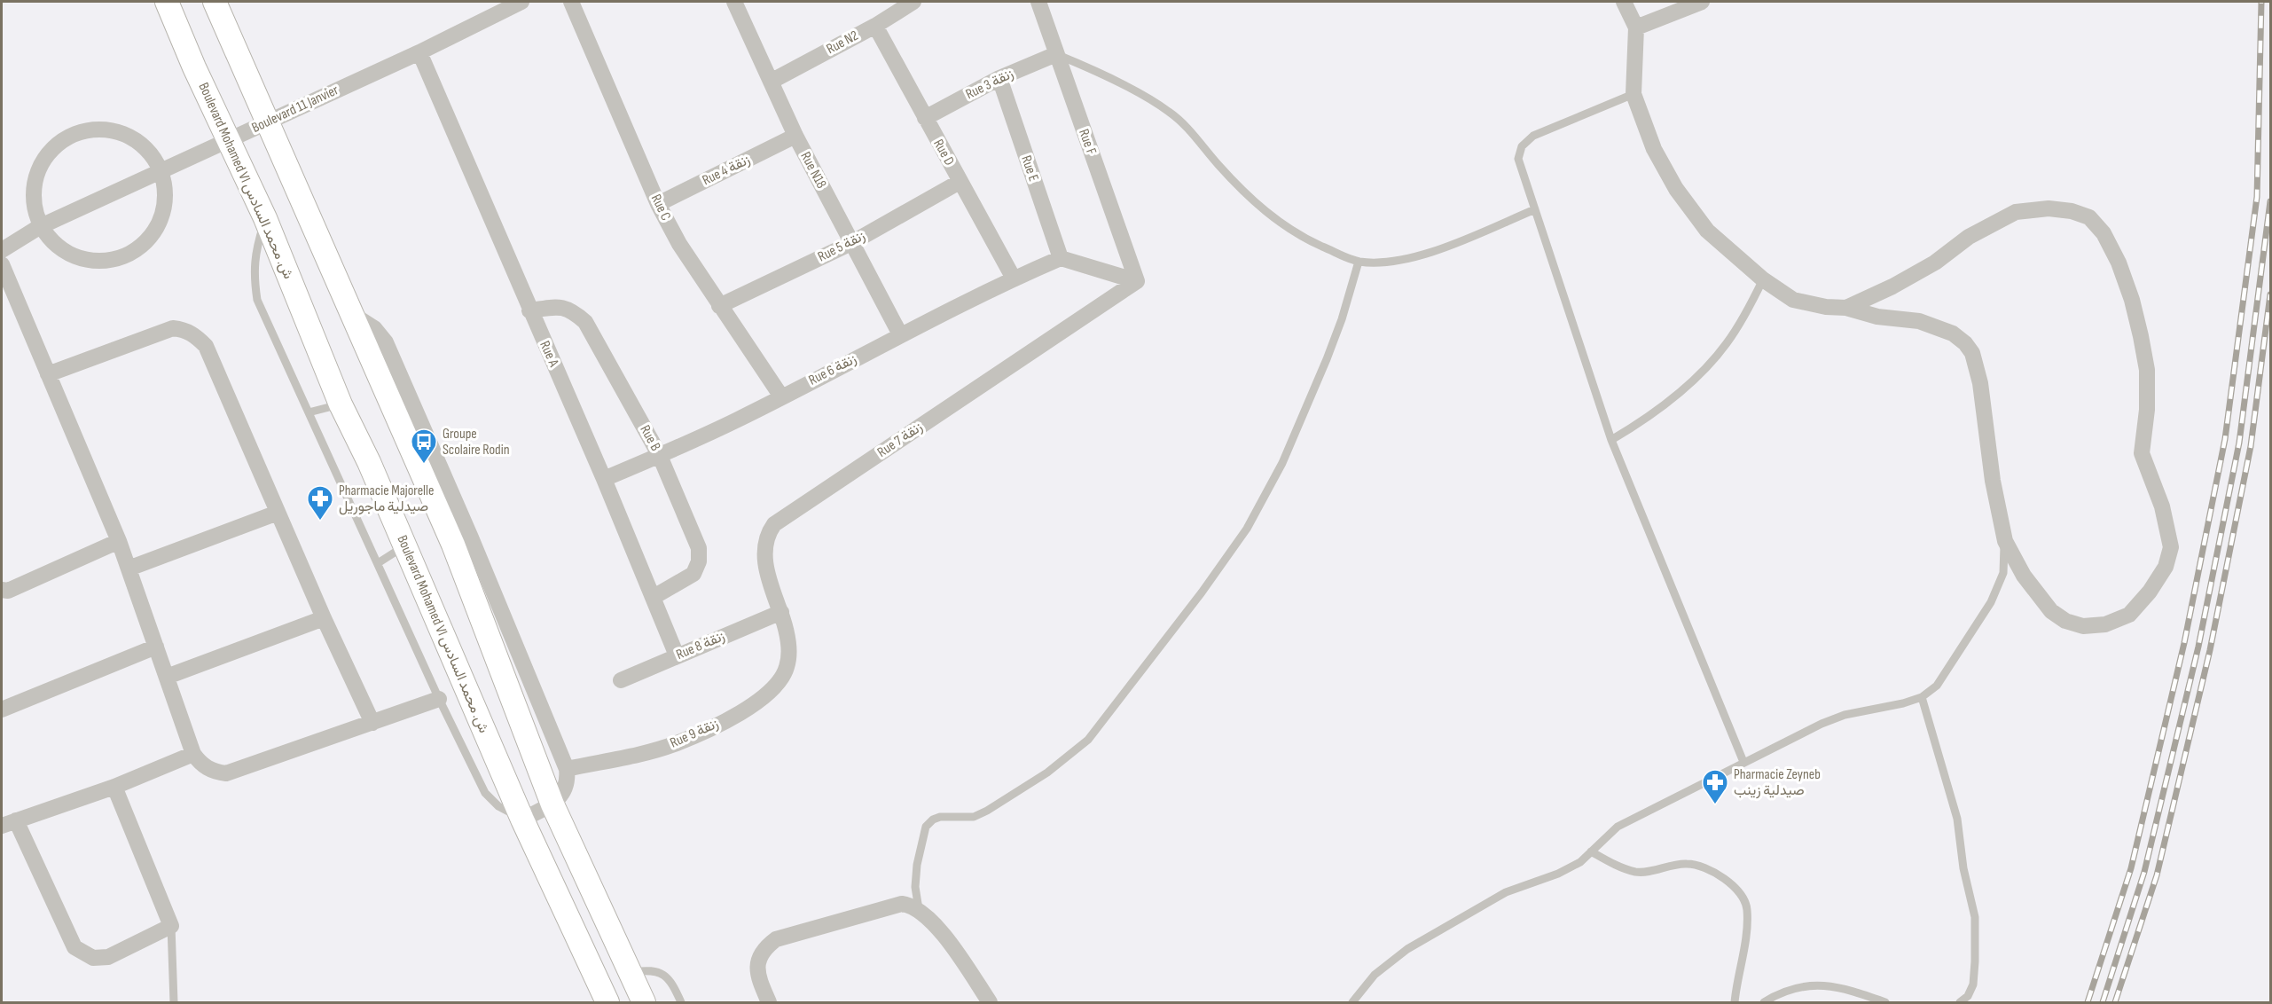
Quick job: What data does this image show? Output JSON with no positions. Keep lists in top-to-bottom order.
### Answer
{
  "streets": {
    "main road": ["Boulevard Mohamed VI ش. محمد السادس"],
    "street": [
      "Rue N2",
      "Rue 3 زنقة",
      "Boulevard 11 Janvier",
      "Rue F",
      "Rue D",
      "Rue E",
      "Rue 4 زنقة",
      "Rue N18",
      "Rue C",
      "Rue 5 زنقة",
      "Rue A",
      "Rue 6 زنقة",
      "Rue B",
      "Rue 7 زنقة",
      "Rue 8 زنقة",
      "Rue 9 زنقة"
    ]
  },
  "crossings": [
    ["Rue N2", "Rue D"],
    ["Rue N2", "Rue N18"],
    ["Rue 3 زنقة", "Rue F"],
    ["Rue 3 زنقة", "Rue D"],
    ["Rue 3 زنقة", "Rue E"],
    ["Boulevard 11 Janvier", "Boulevard Mohamed VI ش. محمد السادس"],
    ["Boulevard 11 Janvier", "Rue A"],
    ["Rue F", "Rue 7 زنقة"],
    ["Rue D", "Rue 5 زنقة"],
    ["Rue D", "Rue 6 زنقة"],
    ["Rue E", "Rue 6 زنقة"],
    ["Rue 4 زنقة", "Rue N18"],
    ["Rue 4 زنقة", "Rue C"],
    ["Rue N18", "Rue 5 زنقة"],
    ["Rue N18", "Rue 6 زنقة"],
    ["Rue C", "Rue 5 زنقة"],
    ["Rue C", "Rue 6 زنقة"],
    ["Rue A", "Rue 6 زنقة"],
    ["Rue A", "Rue B"],
    ["Rue A", "Rue 8 زنقة"],
    ["Rue 6 زنقة", "Rue B"],
    ["Rue 7 زنقة", "Rue 8 زنقة"],
    ["Rue 7 زنقة", "Rue 9 زنقة"]
  ],
  "places": {
    "bus stop": ["Groupe Scolaire Rodin"],
    "pharmacy": ["Pharmacie Majorelle صيدلية ماجوريل", "Pharmacie Zeyneb صيدلية زينب"]
  }
}
